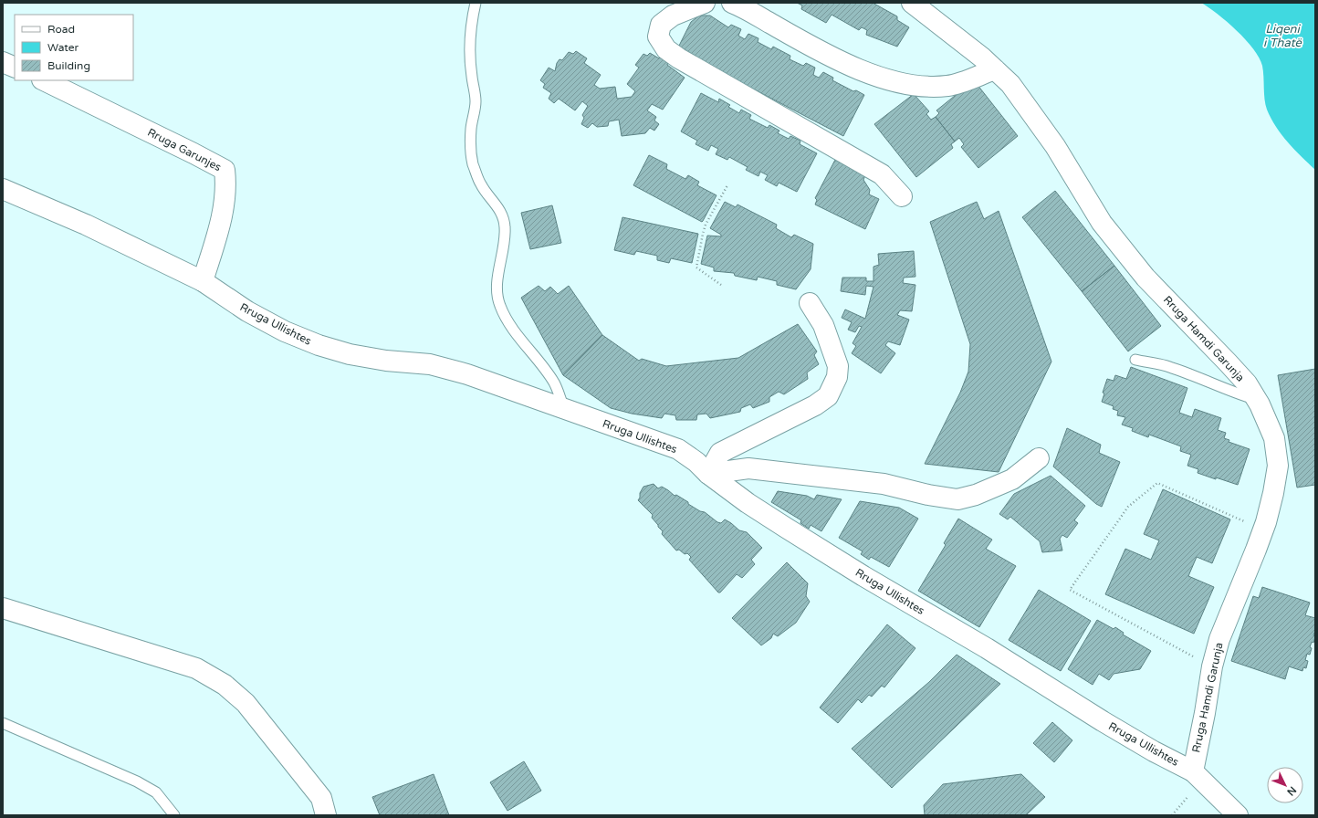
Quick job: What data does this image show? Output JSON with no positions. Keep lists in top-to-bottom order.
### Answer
{
  "streets": {
    "street": ["Rruga Garunjes", "Rruga Ullishtes", "Rruga Hamdi Garunja"]
  },
  "crossings": [
    ["Rruga Garunjes", "Rruga Ullishtes"],
    ["Rruga Ullishtes", "Rruga Hamdi Garunja"]
  ],
  "water": ["Liqeni i Thatë"],
  "legend": ["Road", "Water", "Building"],
  "north": "bottom right"
}
